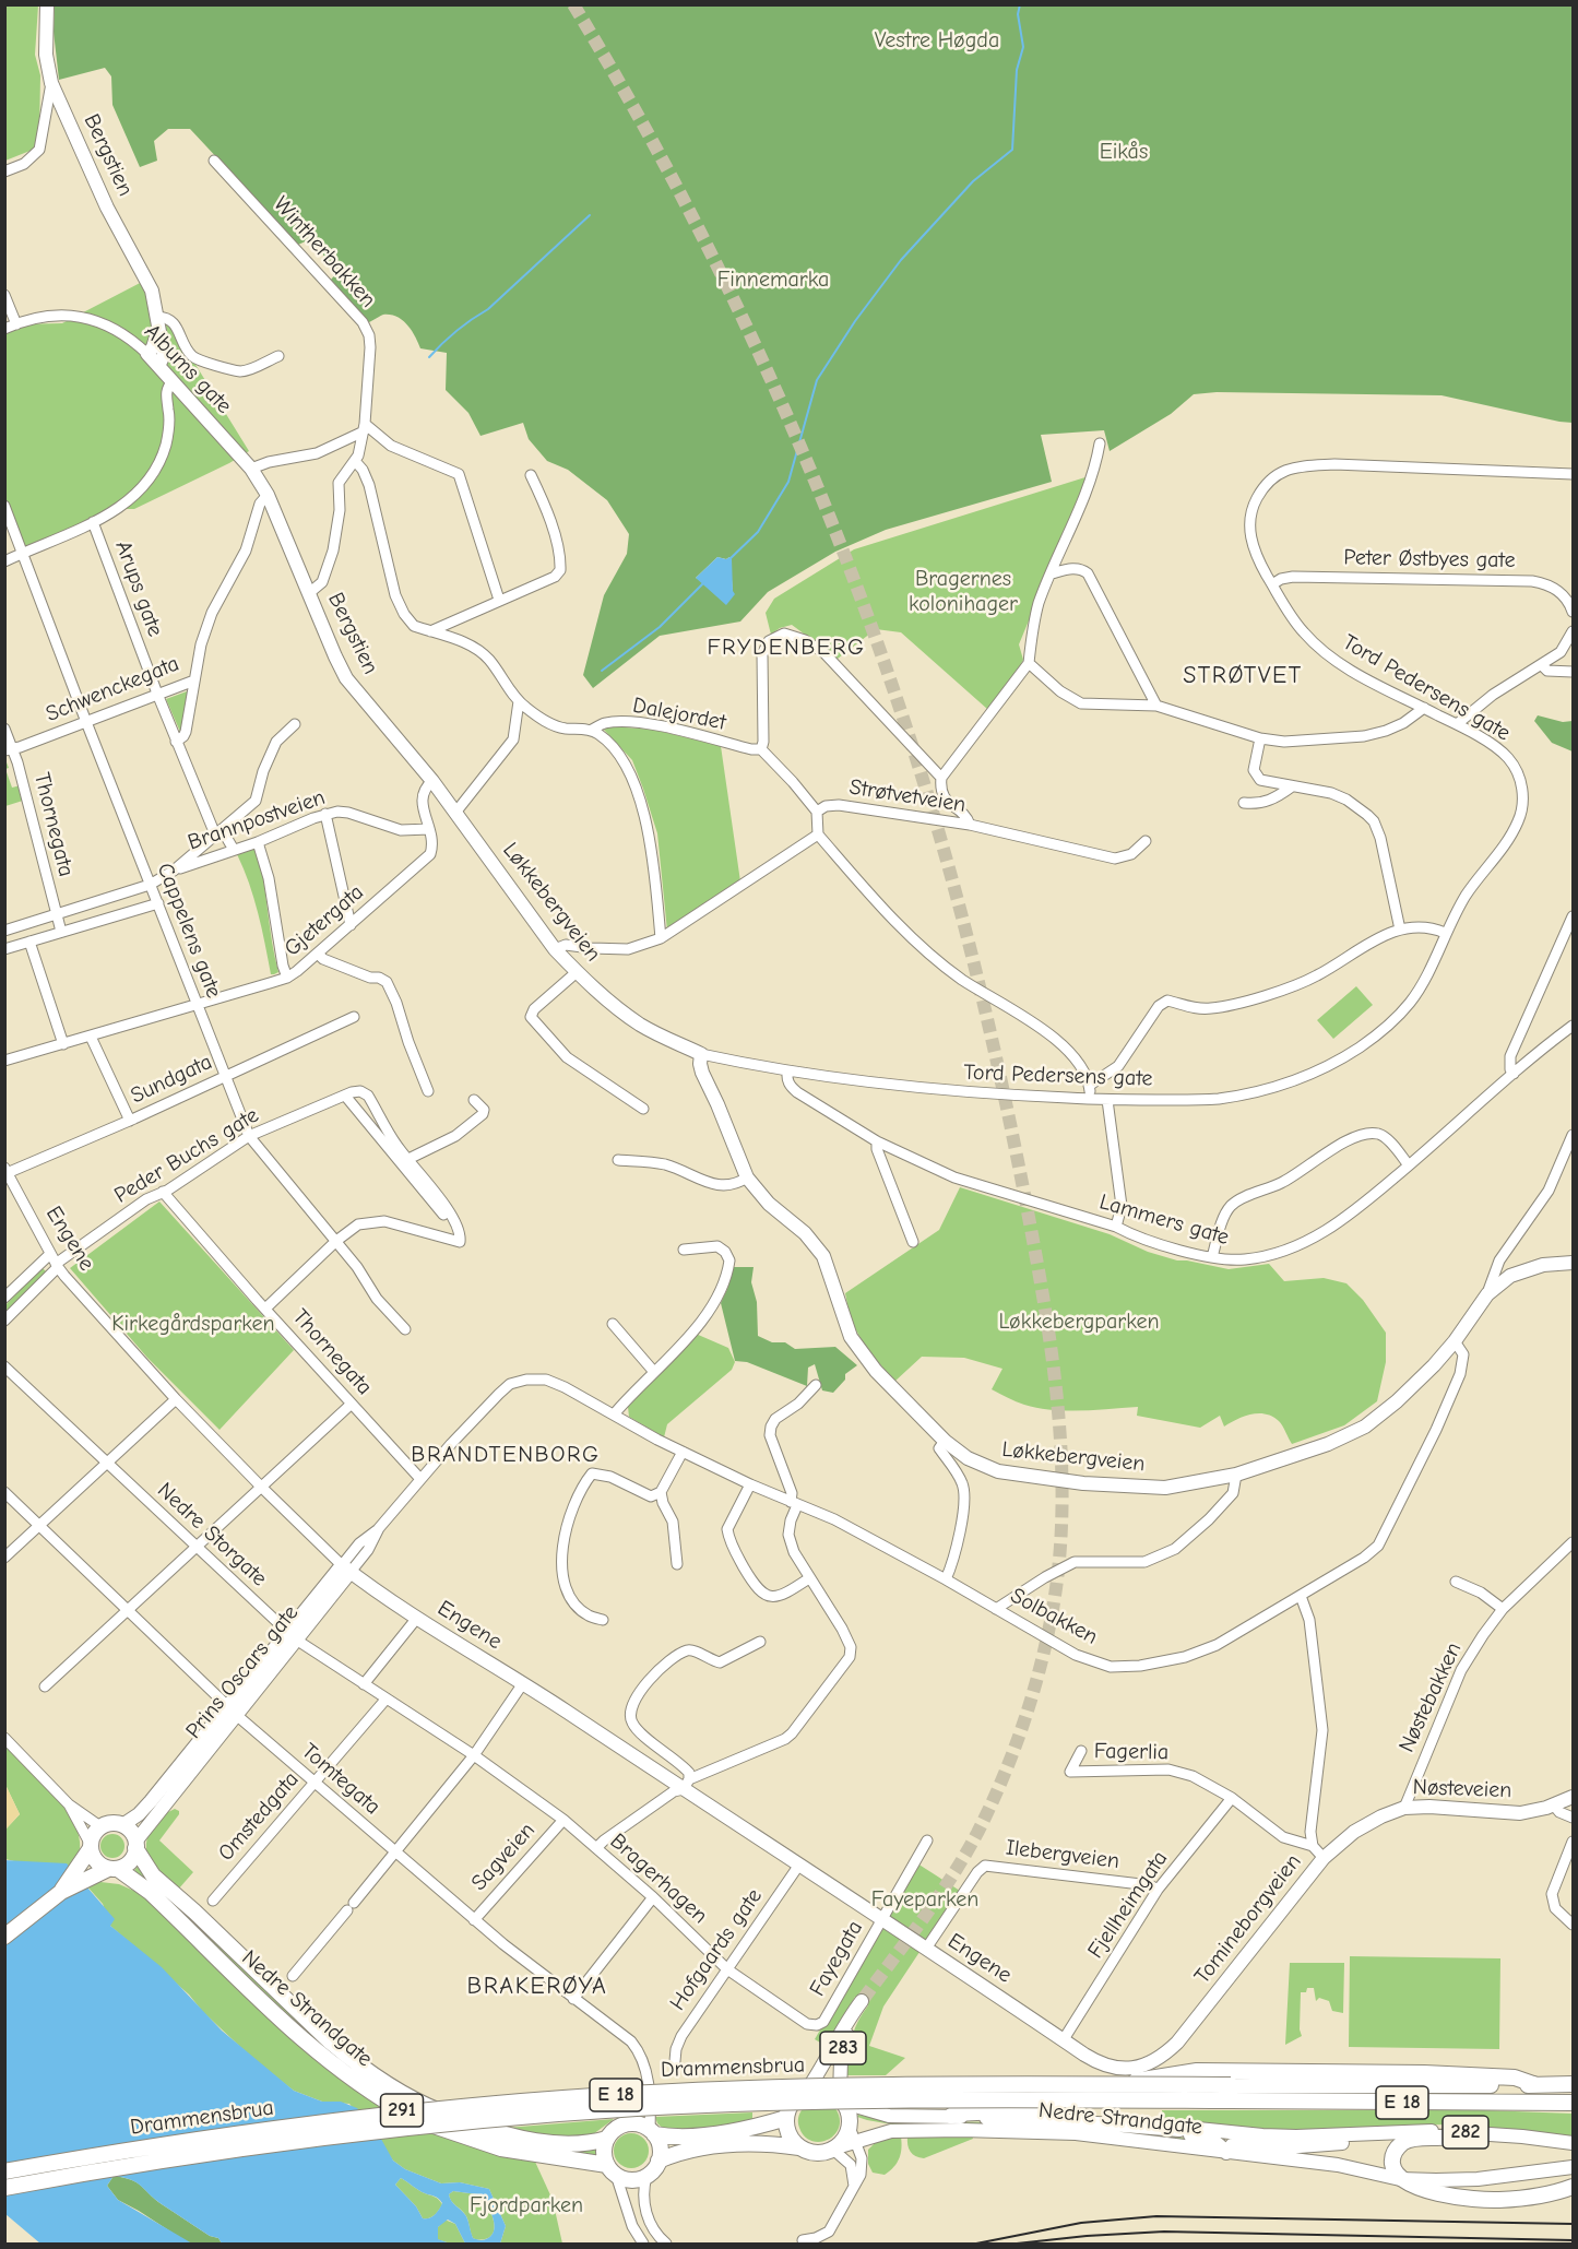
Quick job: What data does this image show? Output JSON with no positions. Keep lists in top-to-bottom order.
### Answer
{
  "streets": {
    "highway": [
      "Nedre Strandgate",
      "Drammensbrua",
      "E 18",
      "291"
    ],
    "main road": [
      "Bergstien",
      "Albums gate",
      "Løkkebergveien",
      "Engene",
      "Prins Oscars gate",
      "Nøsteveien",
      "Tomineborgveien",
      "283",
      "282"
    ],
    "street": [
      "Wintherbakken",
      "Peter Østbyes gate",
      "Arups gate",
      "Tord Pedersens gate",
      "Schwenckegata",
      "Dalejordet",
      "Strøtvetveien",
      "Brannpostveien",
      "Thornegata",
      "Gjetergata",
      "Cappelens gate",
      "Sundgata",
      "Peder Buchs gate",
      "Lammers gate",
      "Nedre Storgate",
      "Solbakken",
      "Nøstebakken",
      "Fagerlia",
      "Tomtegata",
      "Omstedgata",
      "Ilebergveien",
      "Sagveien",
      "Bragerhagen",
      "Fjellheimgata",
      "Hofgaards gate",
      "Fayegata"
    ]
  },
  "crossings": [
    ["Bergstien", "Wintherbakken"],
    ["Bergstien", "Albums gate"],
    ["Bergstien", "Schwenckegata"],
    ["Bergstien", "Løkkebergveien"],
    ["Bergstien", "Gjetergata"],
    ["Peter Østbyes gate", "Tord Pedersens gate"],
    ["Arups gate", "Schwenckegata"],
    ["Arups gate", "Brannpostveien"],
    ["Tord Pedersens gate", "Løkkebergveien"],
    ["Tord Pedersens gate", "Lammers gate"],
    ["Schwenckegata", "Thornegata"],
    ["Schwenckegata", "Cappelens gate"],
    ["Brannpostveien", "Gjetergata"],
    ["Thornegata", "Peder Buchs gate"],
    ["Thornegata", "Prins Oscars gate"],
    ["Gjetergata", "Cappelens gate"],
    ["Cappelens gate", "Sundgata"],
    ["Cappelens gate", "Peder Buchs gate"],
    ["Sundgata", "Engene"],
    ["Peder Buchs gate", "Engene"],
    ["Engene", "Prins Oscars gate"],
    ["Engene", "Ilebergveien"],
    ["Engene", "Tomineborgveien"],
    ["Engene", "Hofgaards gate"],
    ["Engene", "Fayegata"],
    ["Nedre Storgate", "Prins Oscars gate"],
    ["Nedre Storgate", "Omstedgata"],
    ["Nedre Storgate", "Bragerhagen"],
    ["Solbakken", "Prins Oscars gate"],
    ["Solbakken", "Tomineborgveien"],
    ["Prins Oscars gate", "Tomtegata"],
    ["Prins Oscars gate", "Nedre Strandgate"],
    ["Prins Oscars gate", "291"],
    ["Nøstebakken", "Nøsteveien"],
    ["Fagerlia", "Fjellheimgata"],
    ["Fagerlia", "Tomineborgveien"],
    ["Tomtegata", "Omstedgata"],
    ["Tomtegata", "Sagveien"],
    ["Tomtegata", "Nedre Strandgate"],
    ["Tomtegata", "291"],
    ["Nøsteveien", "Tomineborgveien"],
    ["Ilebergveien", "Fjellheimgata"],
    ["Sagveien", "Bragerhagen"],
    ["Bragerhagen", "Hofgaards gate"],
    ["Bragerhagen", "Fayegata"],
    ["Fjellheimgata", "Tomineborgveien"],
    ["Nedre Strandgate", "283"],
    ["Nedre Strandgate", "E 18"],
    ["Nedre Strandgate", "291"],
    ["Nedre Strandgate", "282"],
    ["Drammensbrua", "E 18"],
    ["E 18", "282"]
  ],
  "districts": [
    "FRYDENBERG",
    "STRØTVET",
    "BRANDTENBORG",
    "BRAKERØYA"
  ],
  "parks": [
    "Vestre Høgda",
    "Eikås",
    "Finnemarka",
    "Bragernes kolonihager",
    "Løkkebergparken",
    "Kirkegårdsparken",
    "Fayeparken",
    "Fjordparken"
  ]
}
